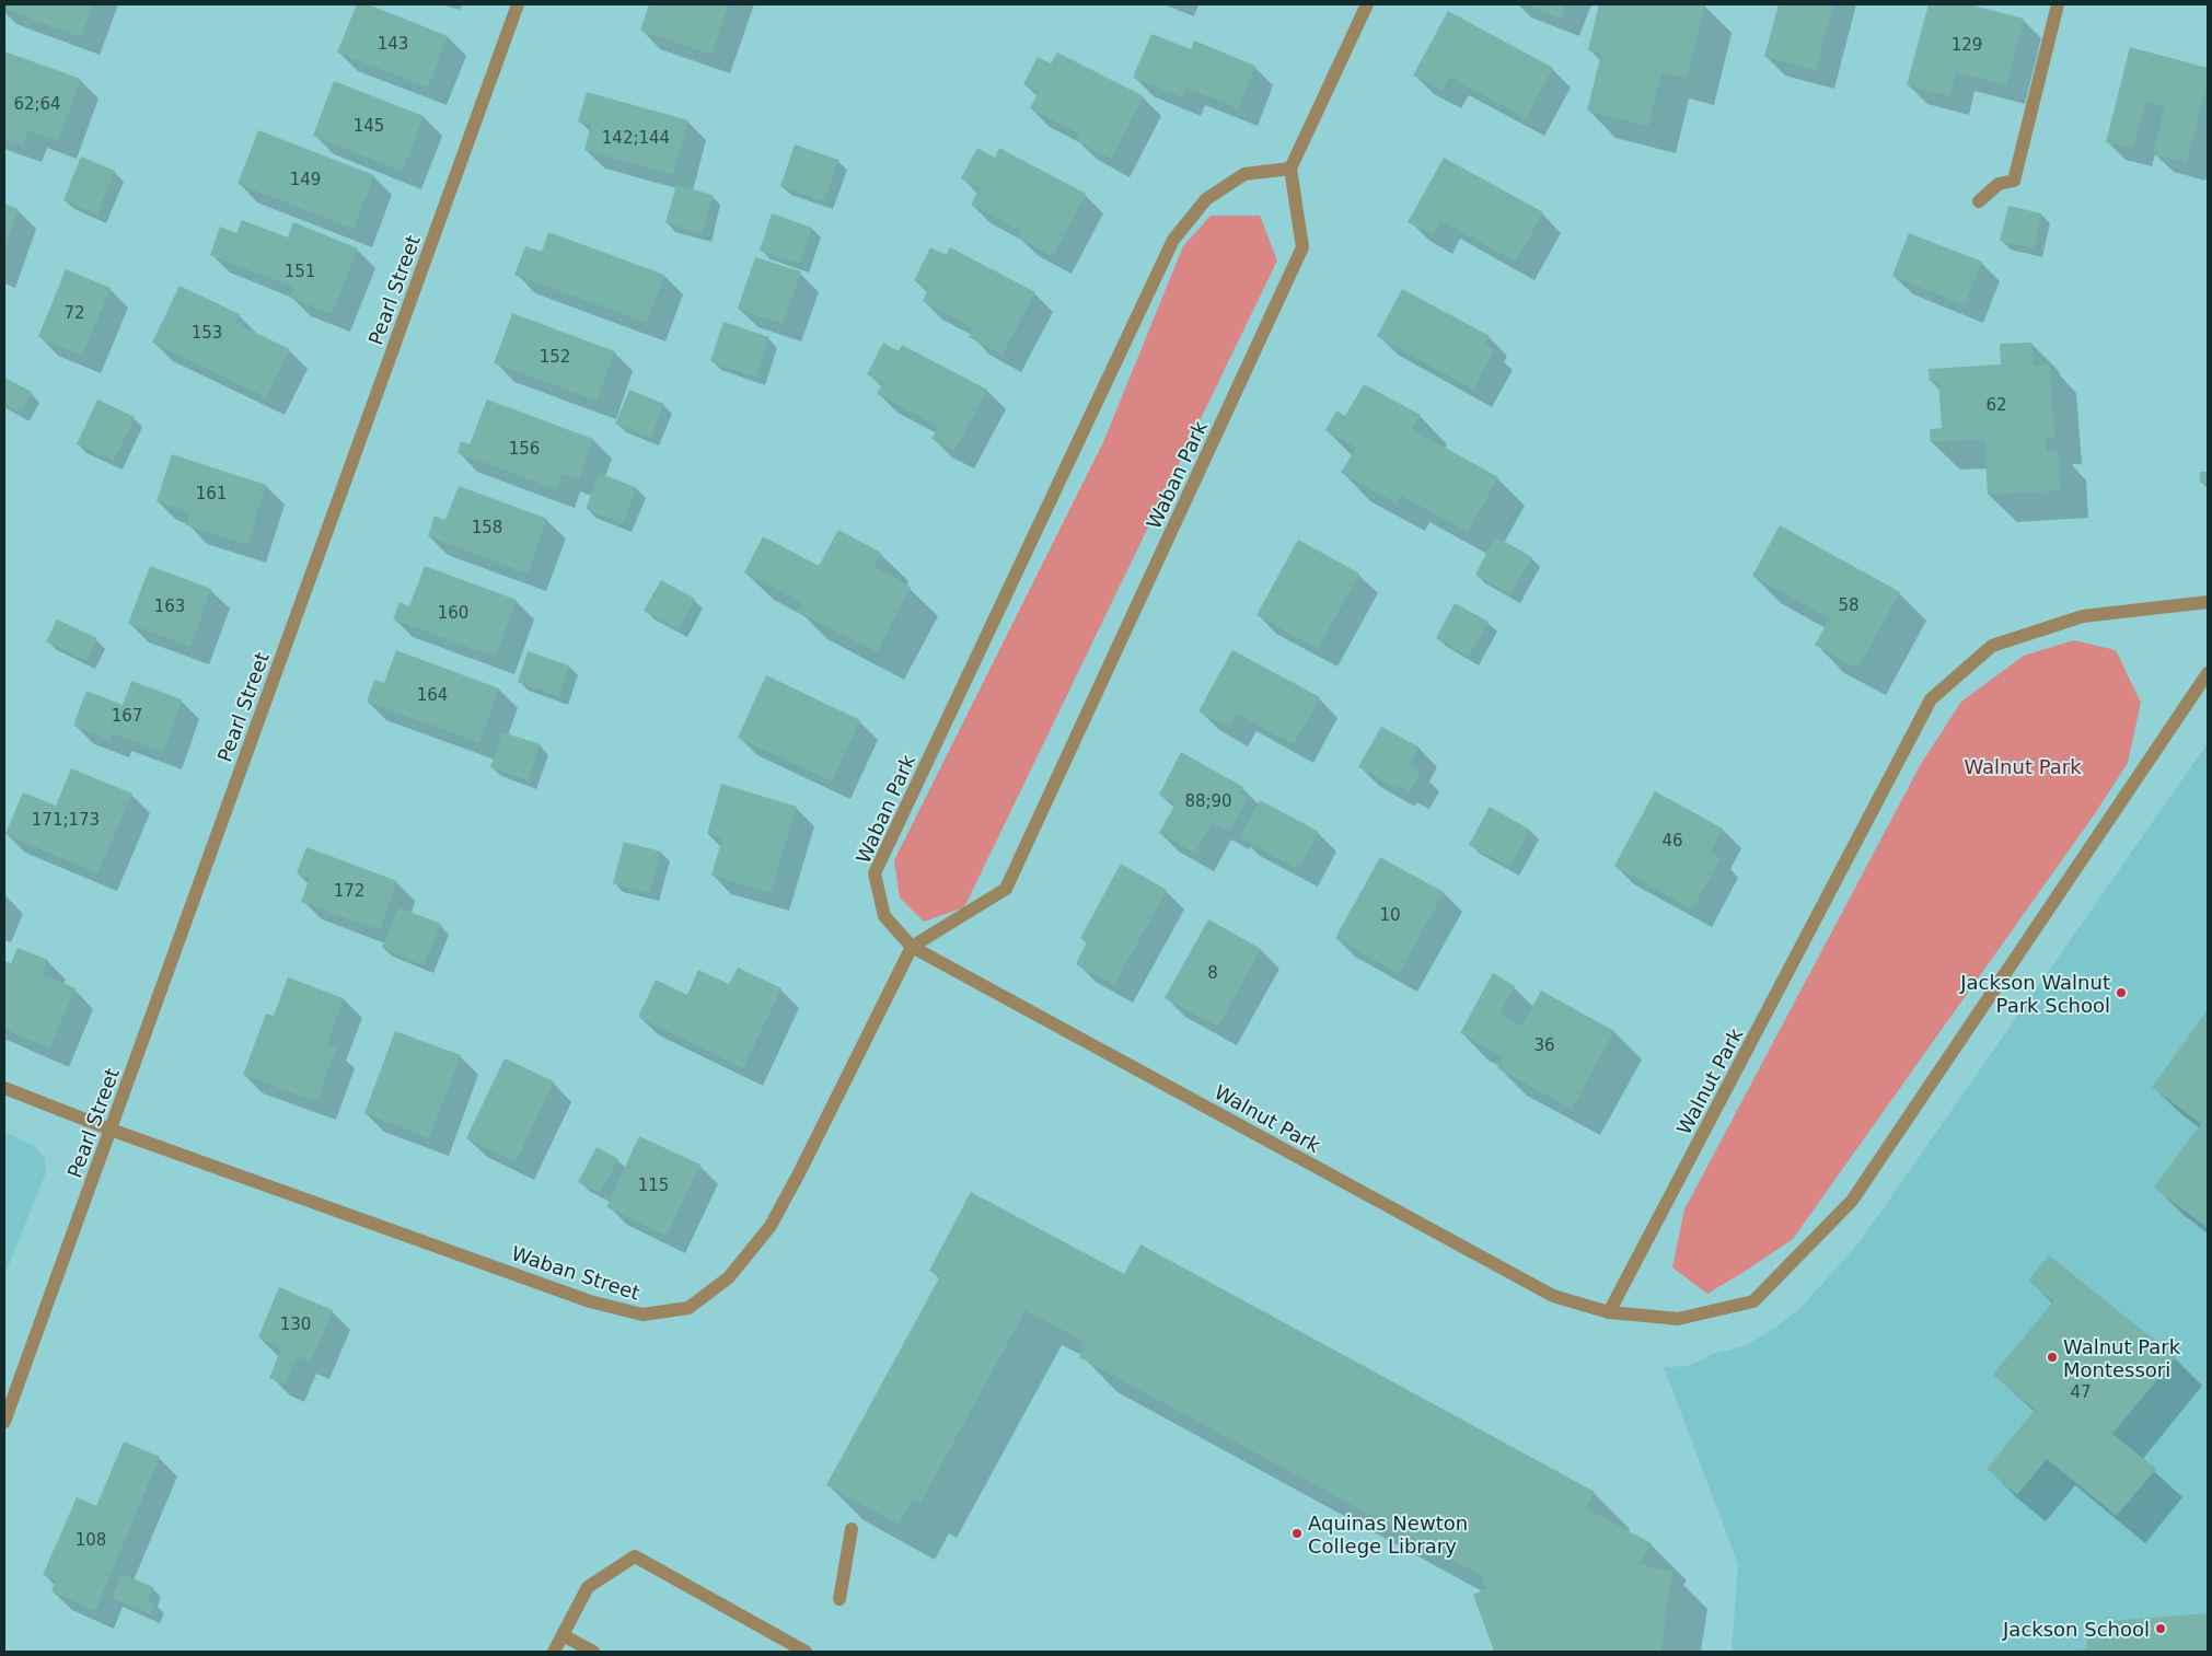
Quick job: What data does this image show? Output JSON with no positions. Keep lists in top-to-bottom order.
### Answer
{
  "streets": {
    "street": [
      "Pearl Street",
      "Waban Park",
      "Walnut Park",
      "Waban Street"
    ]
  },
  "crossings": [
    ["Pearl Street", "Waban Street"],
    ["Waban Park", "Walnut Park"],
    ["Waban Park", "Waban Street"],
    ["Walnut Park", "Waban Street"]
  ],
  "parks": ["Walnut Park"],
  "places": [
    "Jackson Walnut Park School",
    "Walnut Park Montessori",
    "Aquinas Newton College Library",
    "Jackson School"
  ],
  "house_numbers": [
    "143",
    "129",
    "62;64",
    "145",
    "142;144",
    "149",
    "151",
    "72",
    "153",
    "152",
    "62",
    "156",
    "161",
    "158",
    "58",
    "163",
    "160",
    "164",
    "167",
    "88;90",
    "171;173",
    "46",
    "172",
    "10",
    "8",
    "36",
    "115",
    "130",
    "47",
    "108"
  ]
}
